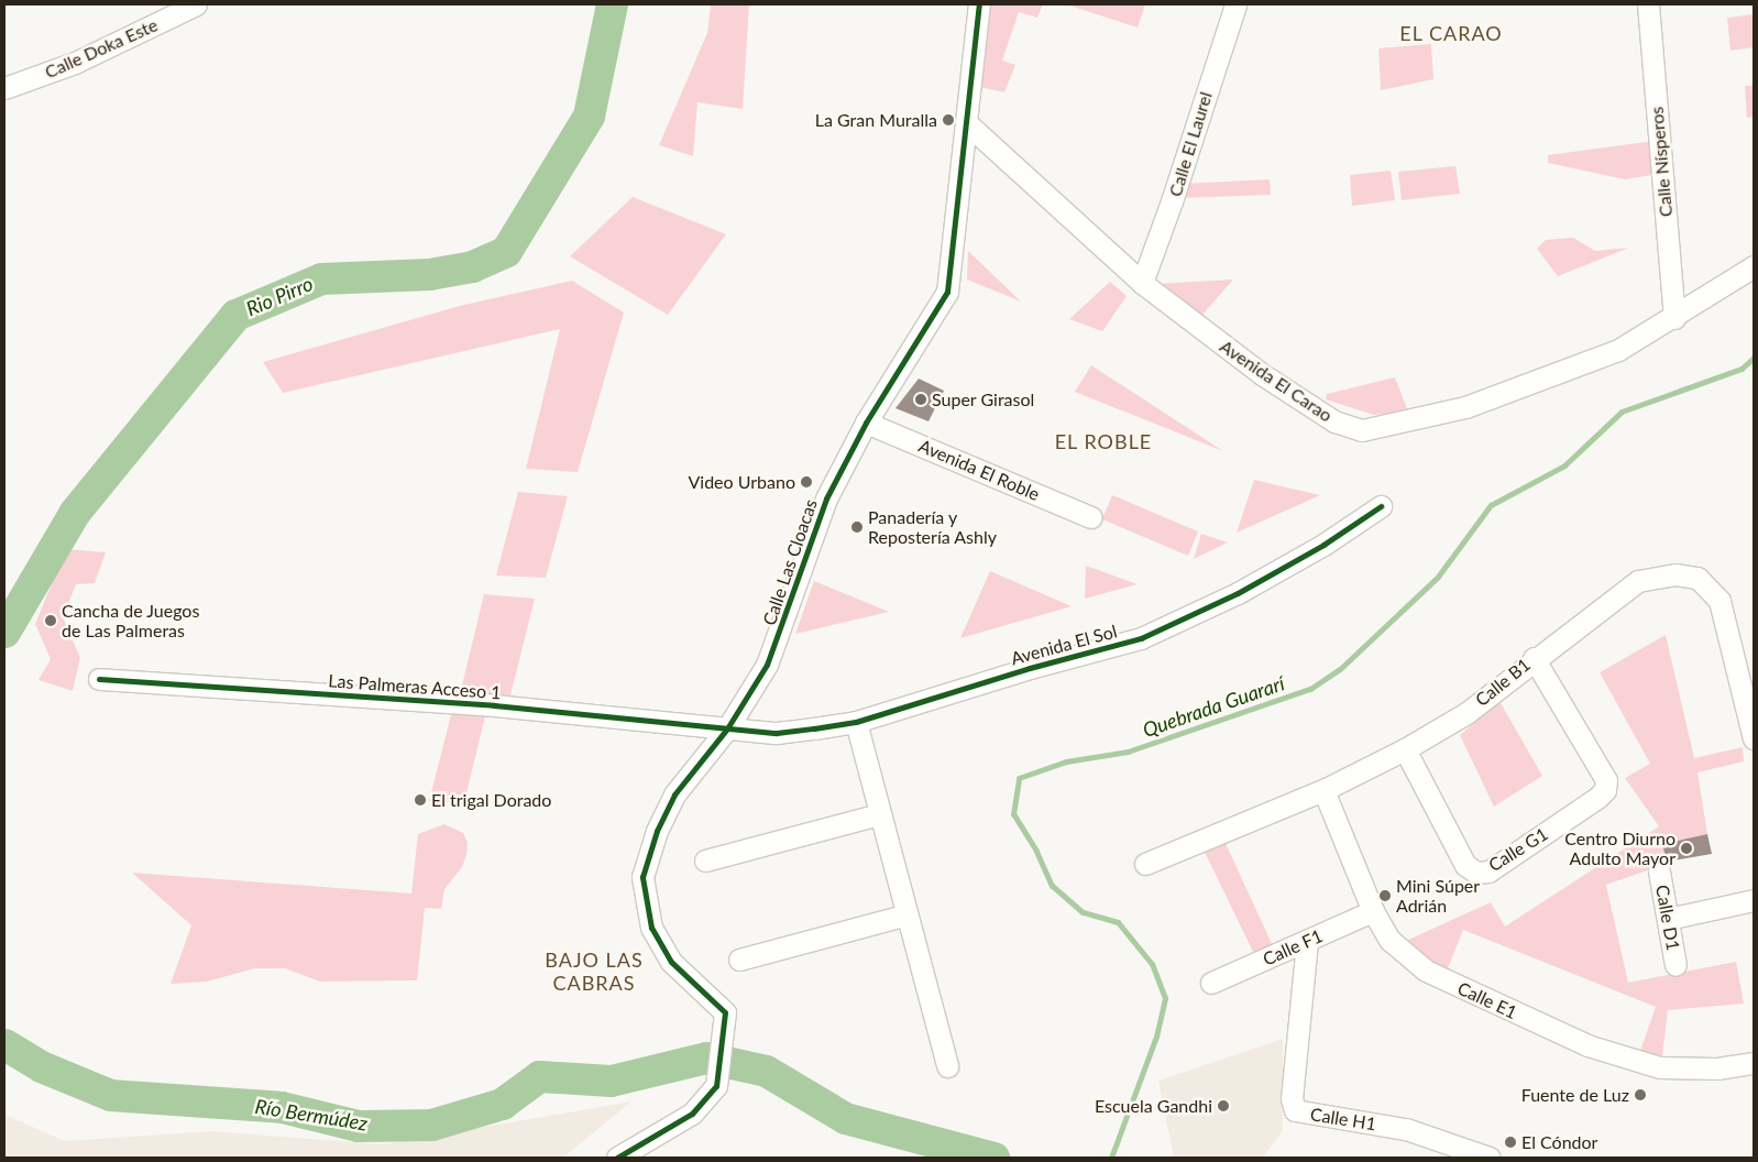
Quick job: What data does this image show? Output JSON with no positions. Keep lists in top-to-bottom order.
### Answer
{
  "streets": {
    "street": [
      "Calle Doka Este",
      "Calle El Laurel",
      "Calle Nísperos",
      "Avenida El Carao",
      "Avenida El Roble",
      "Calle Las Cloacas",
      "Avenida El Sol",
      "Calle B1",
      "Las Palmeras Acceso 1",
      "Calle G1",
      "Calle D1",
      "Calle F1",
      "Calle E1",
      "Calle H1"
    ]
  },
  "crossings": [
    ["Calle El Laurel", "Avenida El Carao"],
    ["Calle Nísperos", "Avenida El Carao"],
    ["Avenida El Carao", "Calle Las Cloacas"],
    ["Avenida El Roble", "Calle Las Cloacas"],
    ["Calle Las Cloacas", "Avenida El Sol"],
    ["Calle Las Cloacas", "Las Palmeras Acceso 1"],
    ["Avenida El Sol", "Las Palmeras Acceso 1"],
    ["Calle B1", "Calle G1"],
    ["Calle B1", "Calle E1"],
    ["Calle F1", "Calle E1"],
    ["Calle F1", "Calle H1"]
  ],
  "districts": ["EL CARAO", "EL ROBLE", "BAJO LAS CABRAS"],
  "water": ["Rio Pirro", "Quebrada Guararí", "Río Bermúdez"],
  "places": [
    "La Gran Muralla",
    "Super Girasol",
    "Video Urbano",
    "Panadería y Repostería Ashly",
    "Cancha de Juegos de Las Palmeras",
    "El trigal Dorado",
    "Centro Diurno Adulto Mayor",
    "Mini Súper Adrián",
    "Fuente de Luz",
    "Escuela Gandhi",
    "El Cóndor"
  ]
}
